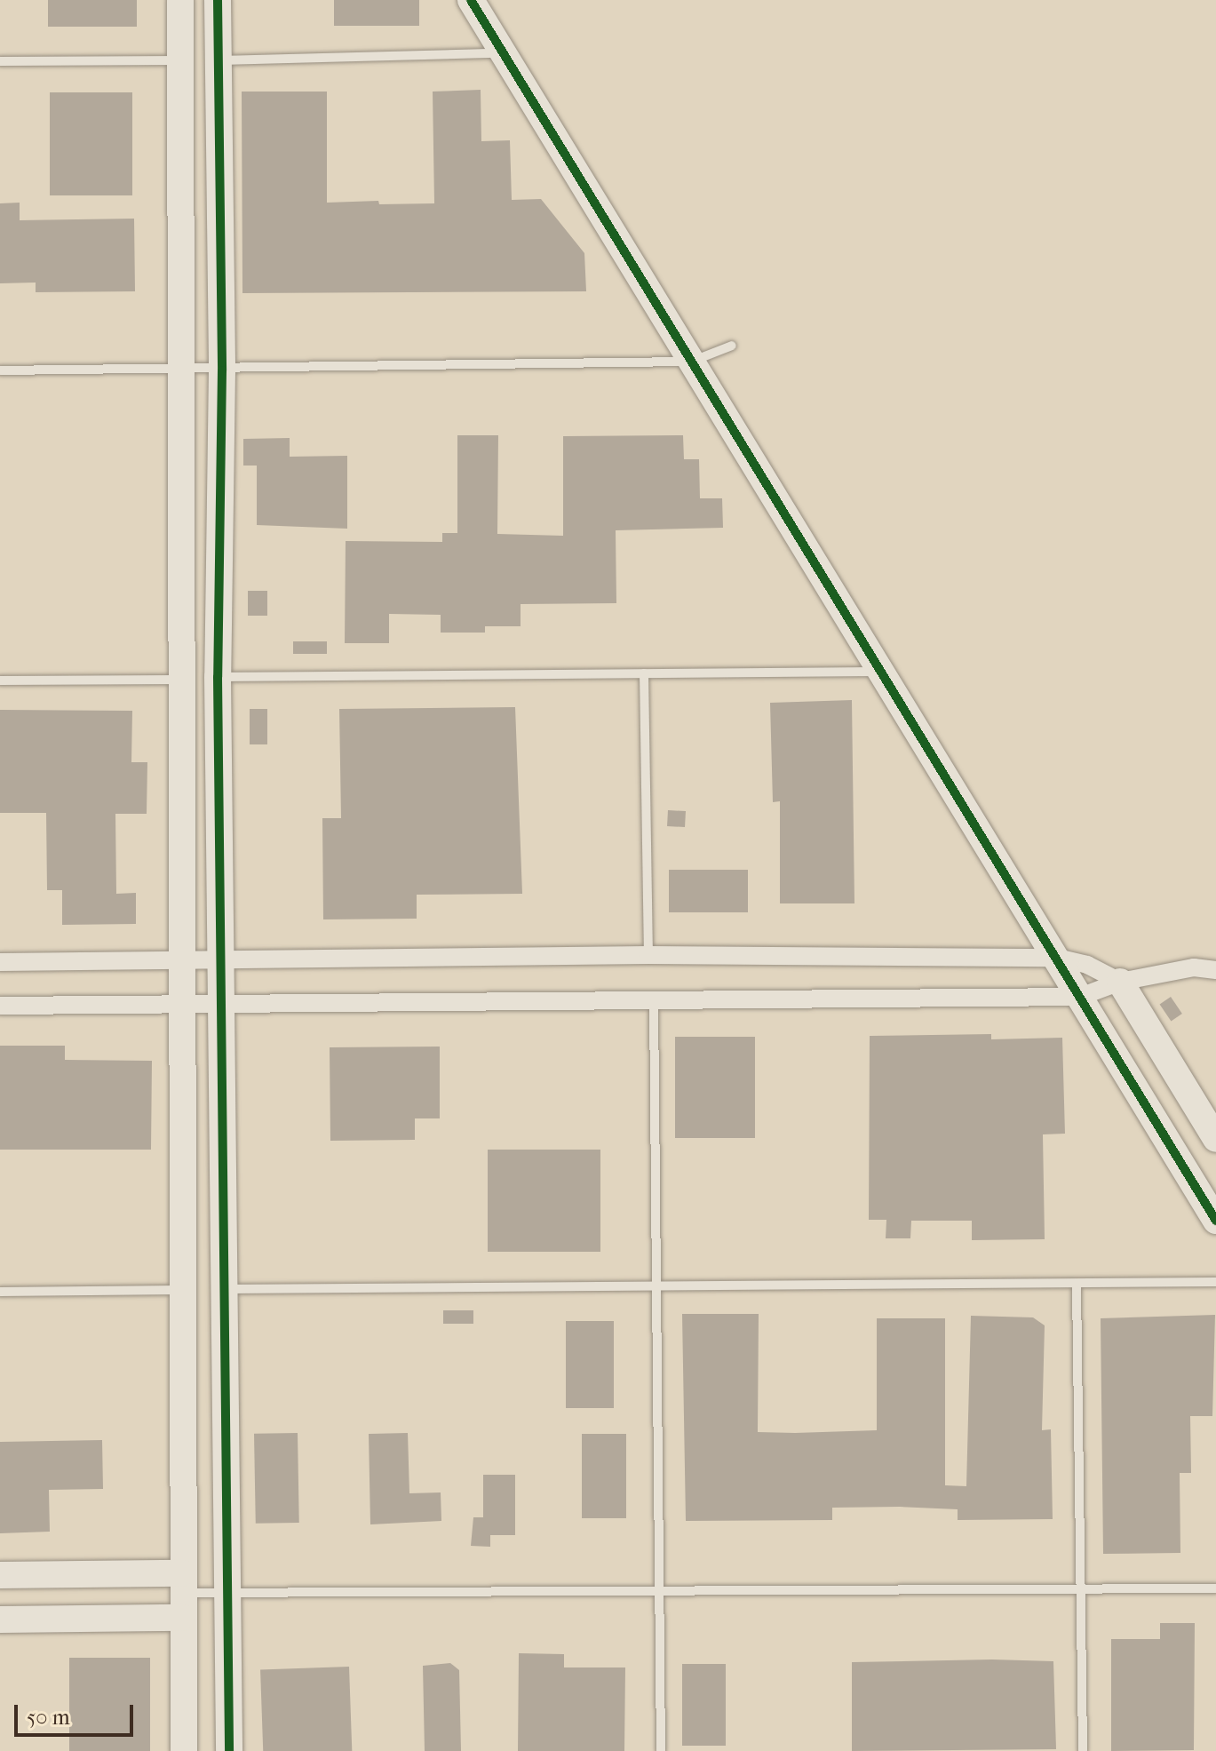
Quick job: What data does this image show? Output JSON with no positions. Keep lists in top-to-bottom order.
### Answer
{
  "scale_bar": "50 m"
}
